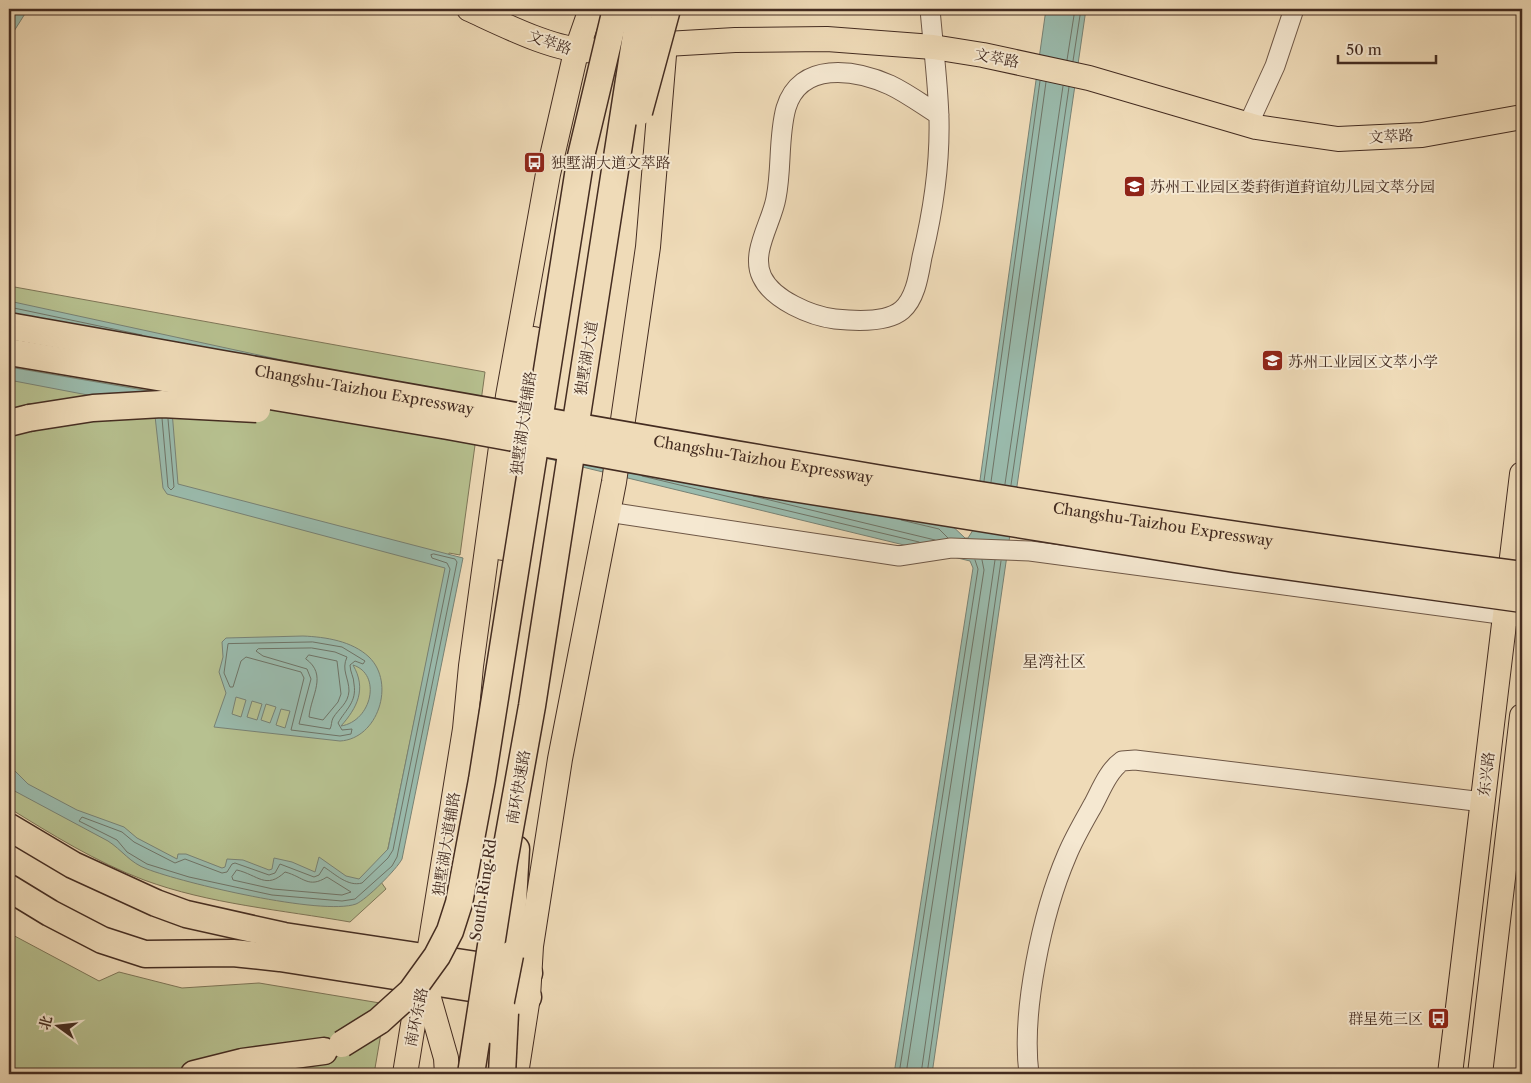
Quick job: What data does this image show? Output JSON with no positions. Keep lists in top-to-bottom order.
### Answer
{
  "streets": {
    "highway": [
      "独墅湖大道",
      "Changshu-Taizhou Expressway",
      "南环快速路",
      "South Ring Rd"
    ],
    "main road": [
      "文萃路",
      "独墅湖大道辅路",
      "东兴路",
      "南环东路"
    ]
  },
  "crossings": [
    ["文萃路", "独墅湖大道辅路"],
    ["独墅湖大道", "南环快速路"],
    ["独墅湖大道", "South Ring Rd"],
    ["Changshu-Taizhou Expressway", "东兴路"],
    ["独墅湖大道辅路", "南环东路"],
    ["南环快速路", "South Ring Rd"]
  ],
  "districts": ["星湾社区"],
  "places": {
    "bus stop": ["独墅湖大道文萃路", "群星苑三区"],
    "school or university": ["苏州工业园区娄葑街道葑谊幼儿园文萃分园", "苏州工业园区文萃小学"]
  },
  "scale_bar": "50 m",
  "north": "left"
}
